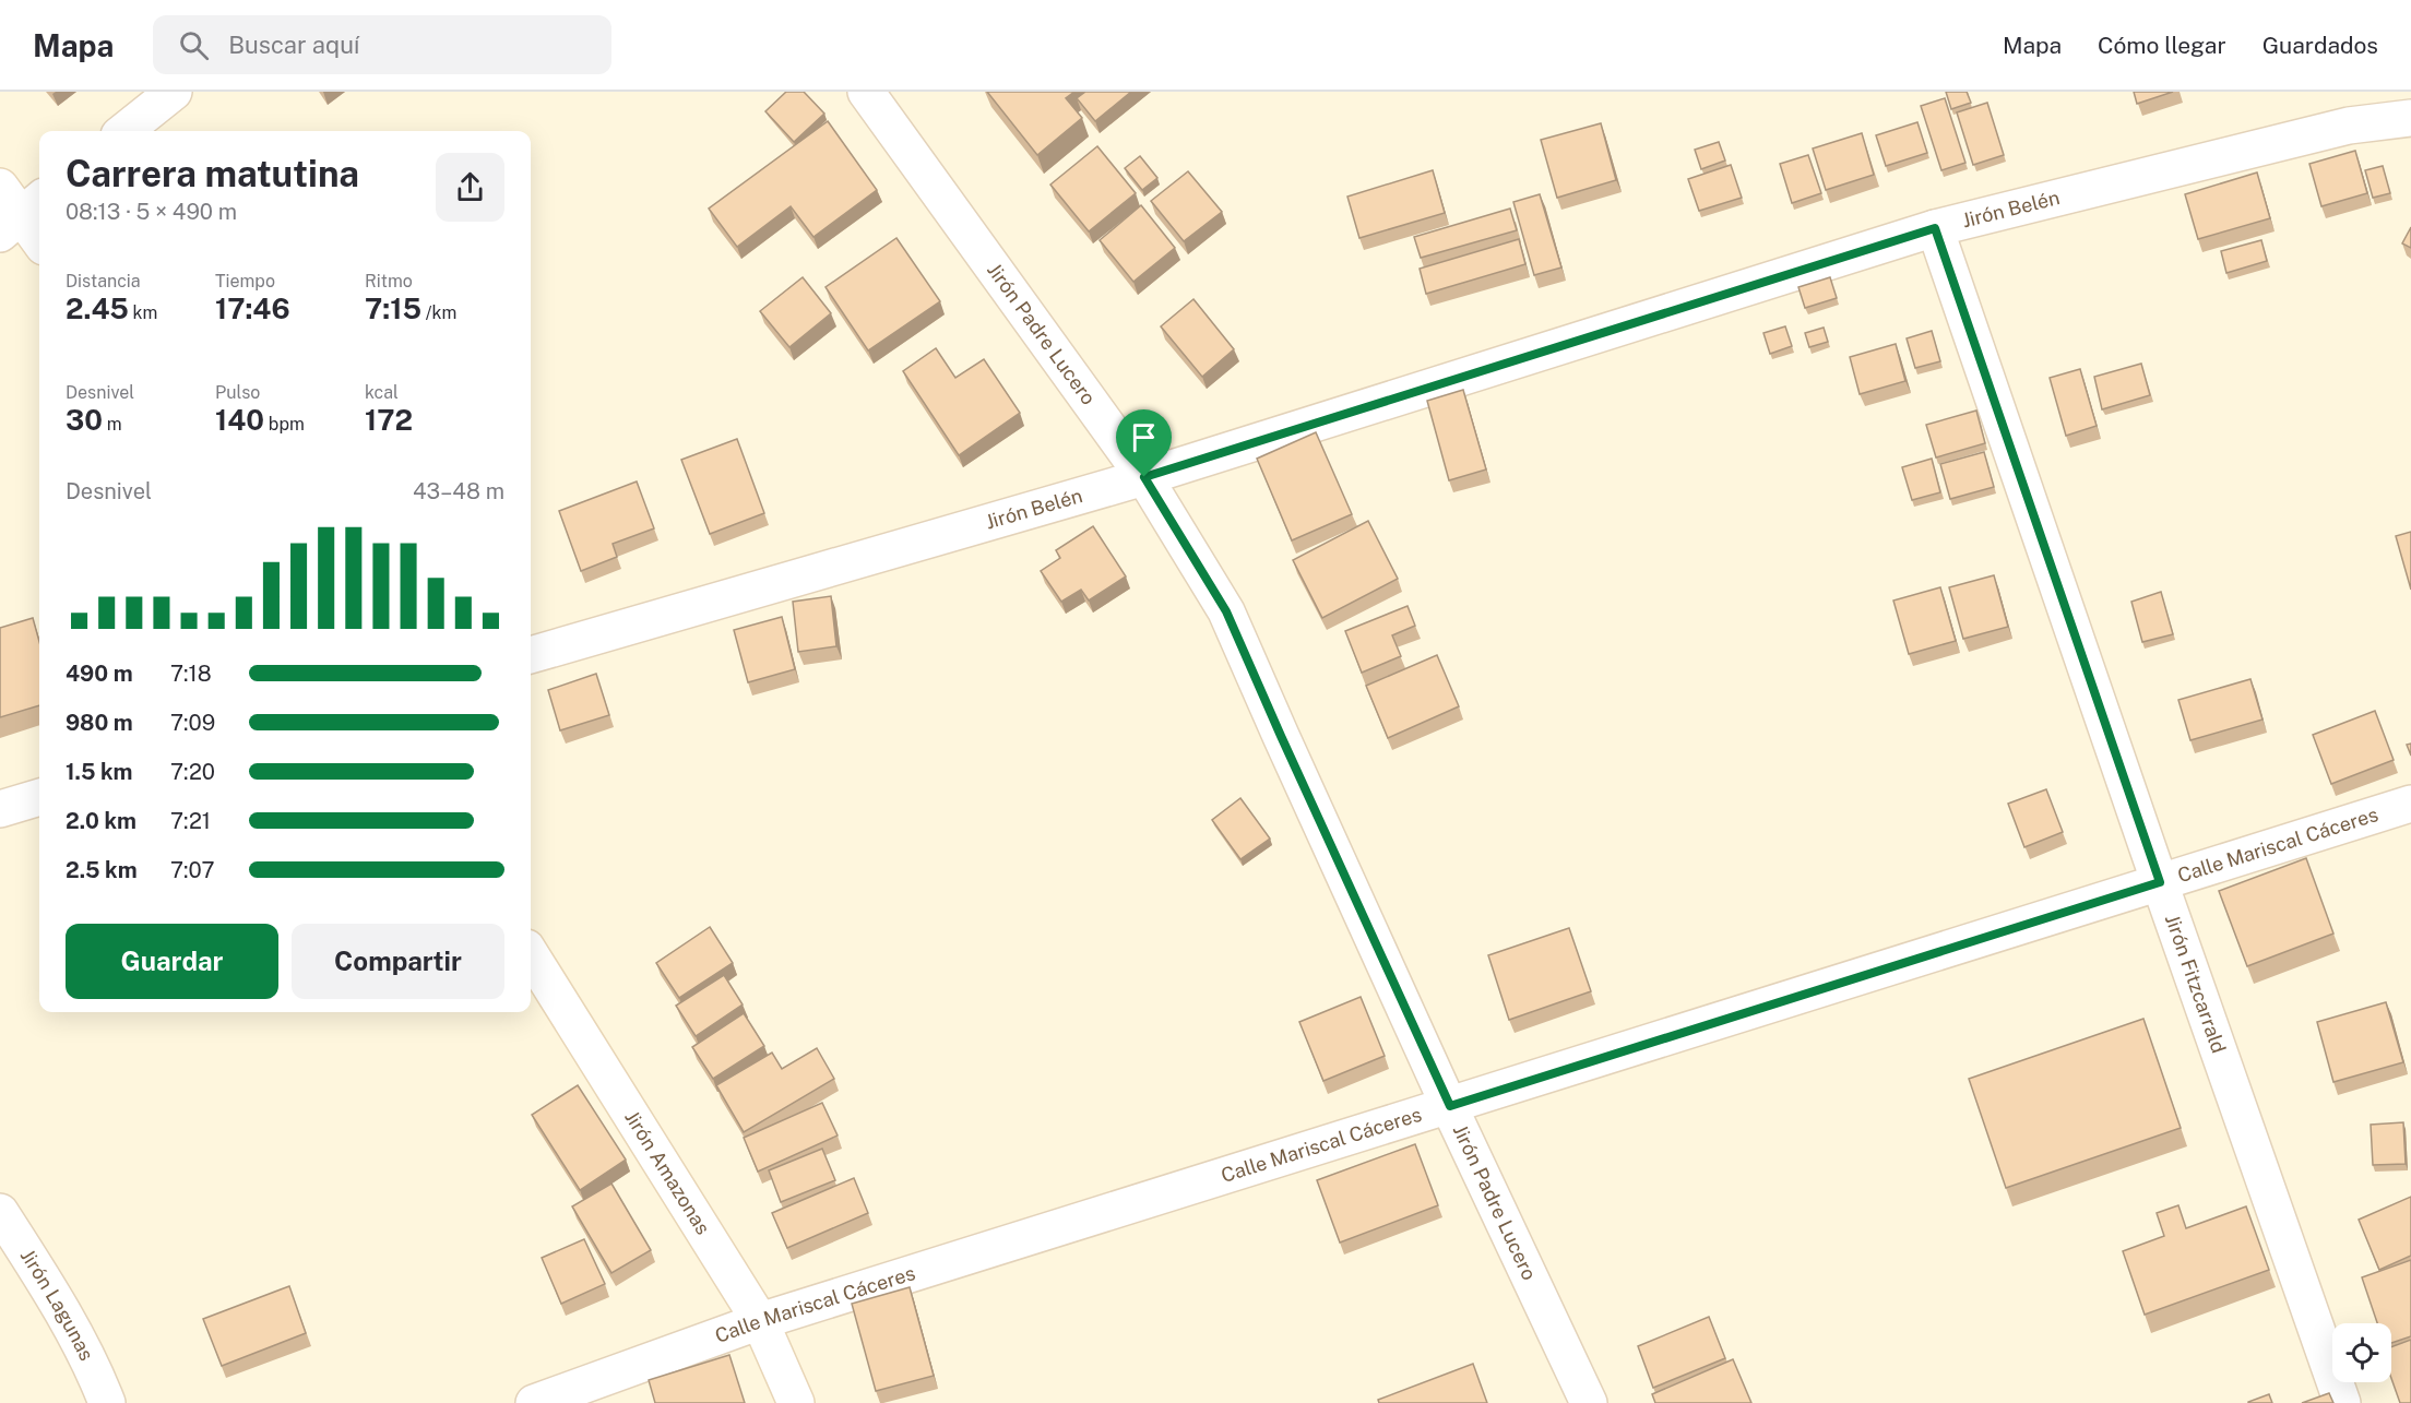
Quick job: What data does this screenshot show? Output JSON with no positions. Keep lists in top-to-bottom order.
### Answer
{
  "streets": {
    "street": [
      "Jirón Belén",
      "Jirón Padre Lucero",
      "Calle Mariscal Cáceres",
      "Jirón Fitzcarrald",
      "Jirón Amazonas",
      "Jirón Lagunas"
    ]
  },
  "crossings": [
    ["Jirón Belén", "Jirón Padre Lucero"],
    ["Jirón Belén", "Jirón Fitzcarrald"],
    ["Jirón Padre Lucero", "Calle Mariscal Cáceres"],
    ["Calle Mariscal Cáceres", "Jirón Fitzcarrald"],
    ["Calle Mariscal Cáceres", "Jirón Amazonas"]
  ],
  "page": {
    "header": "Mapa",
    "search": "Buscar aquí",
    "nav": ["Mapa", "Cómo llegar", "Guardados"],
    "heading": ["Carrera matutina", "08:13 · 5 × 490 m"],
    "stats": [
      ["Distancia", "2.45 km"],
      ["Tiempo", "17:46"],
      ["Ritmo", "7:15 /km"],
      ["Desnivel", "30 m"],
      ["Pulso", "140 bpm"],
      ["kcal", "172"]
    ],
    "chart": ["Desnivel", "43–48 m"],
    "list": [
      {
        "name": "490 m",
        "note": "7:18"
      },
      {
        "name": "980 m",
        "note": "7:09"
      },
      {
        "name": "1.5 km",
        "note": "7:20"
      },
      {
        "name": "2.0 km",
        "note": "7:21"
      },
      {
        "name": "2.5 km",
        "note": "7:07"
      }
    ],
    "buttons": ["Guardar", "Compartir"]
  }
}
